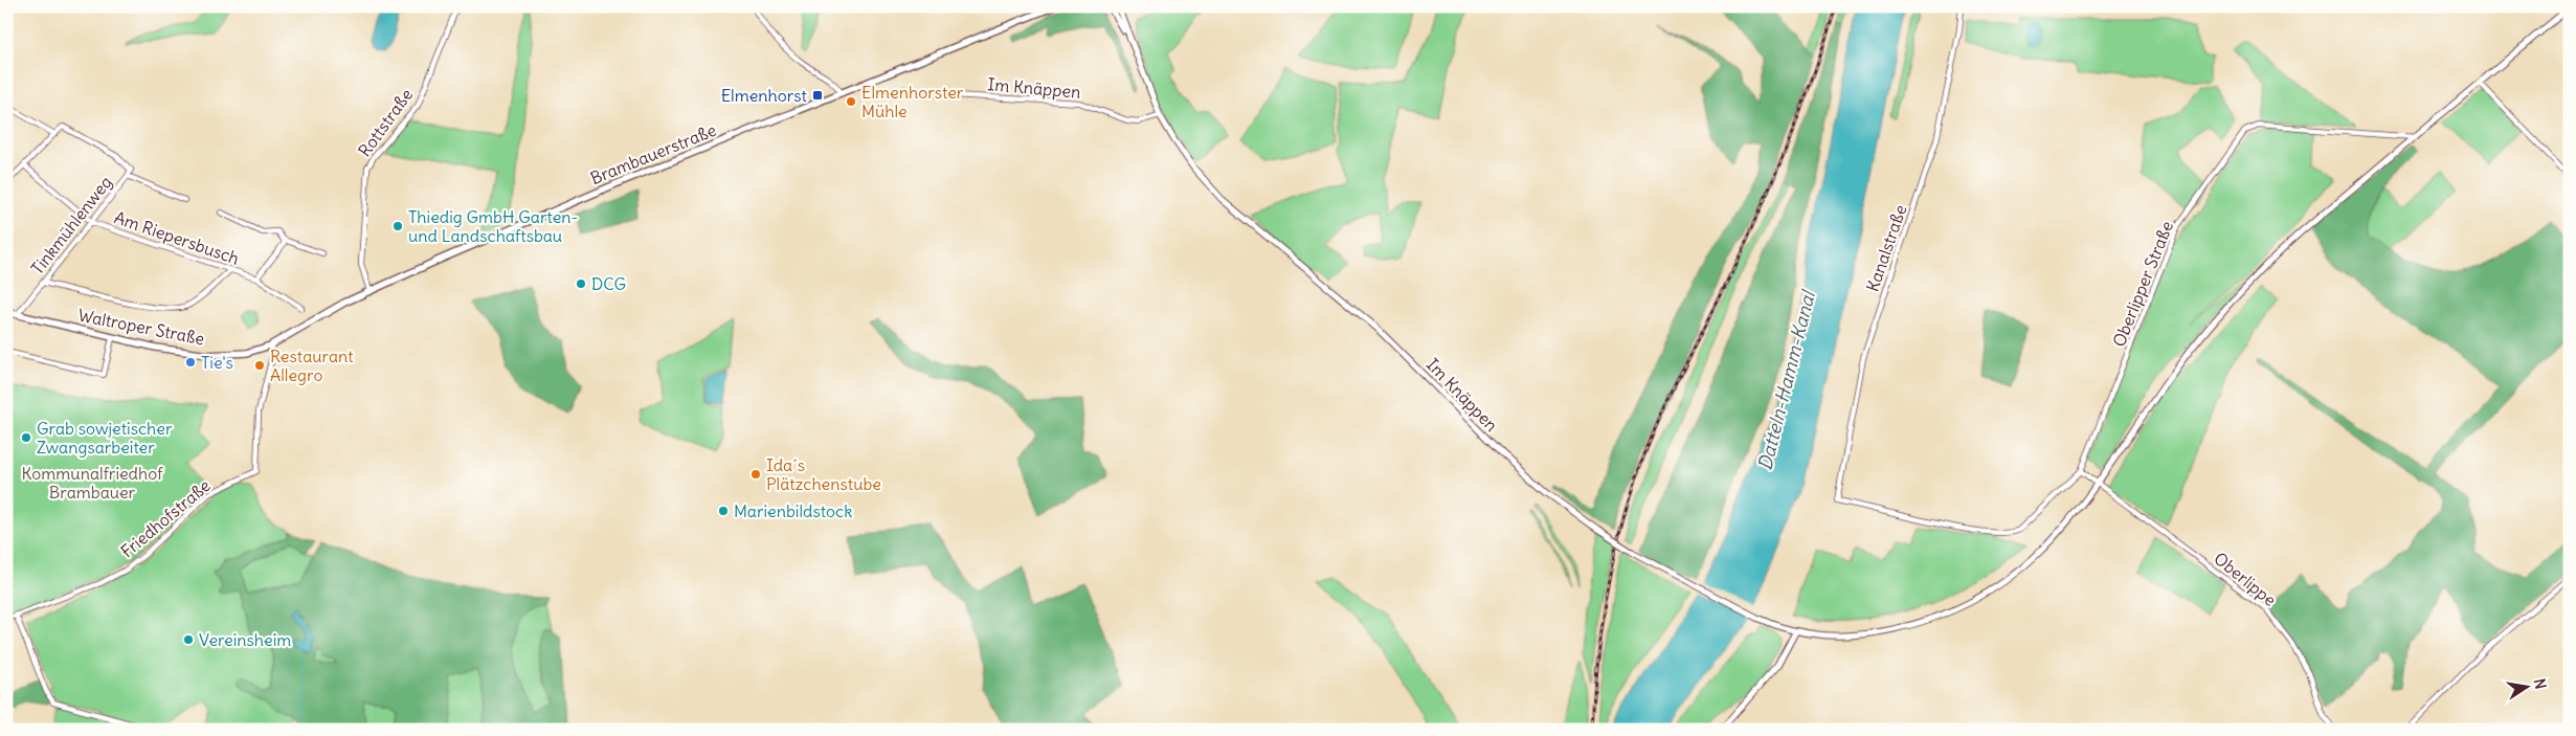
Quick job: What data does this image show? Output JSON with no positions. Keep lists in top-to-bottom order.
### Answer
{
  "streets": {
    "main road": ["Brambauerstraße", "Waltroper Straße"],
    "street": [
      "Im Knäppen",
      "Rottstraße",
      "Tinkmühlenweg",
      "Am Riepersbusch",
      "Kanalstraße",
      "Oberlipper Straße",
      "Friedhofstraße",
      "Oberlippe"
    ]
  },
  "crossings": [
    ["Rottstraße", "Brambauerstraße"],
    ["Brambauerstraße", "Waltroper Straße"],
    ["Brambauerstraße", "Friedhofstraße"],
    ["Tinkmühlenweg", "Am Riepersbusch"],
    ["Tinkmühlenweg", "Waltroper Straße"],
    ["Kanalstraße", "Oberlipper Straße"],
    ["Waltroper Straße", "Friedhofstraße"]
  ],
  "water": ["Datteln-Hamm-Kanal"],
  "parks": ["Kommunalfriedhof Brambauer"],
  "places": {
    "transit": ["Elmenhorst"],
    "other": [
      "Elmenhorster Mühle",
      "Thiedig GmbH Garten- und Landschaftsbau",
      "DCG",
      "Tie's",
      "Restaurant Allegro",
      "Grab sowjetischer Zwangsarbeiter",
      "Ida´s Plätzchenstube",
      "Marienbildstock",
      "Vereinsheim"
    ]
  },
  "north": "right"
}
